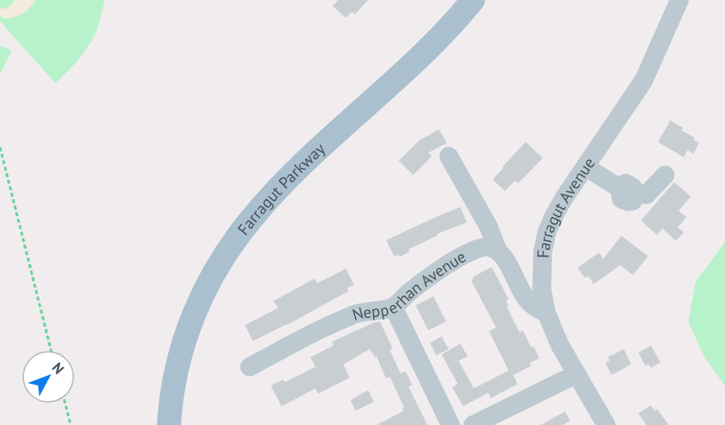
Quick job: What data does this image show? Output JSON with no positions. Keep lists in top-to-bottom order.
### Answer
{
  "streets": {
    "main road": ["Farragut Parkway"],
    "street": ["Farragut Avenue", "Nepperhan Avenue"]
  },
  "north": "top right"
}
